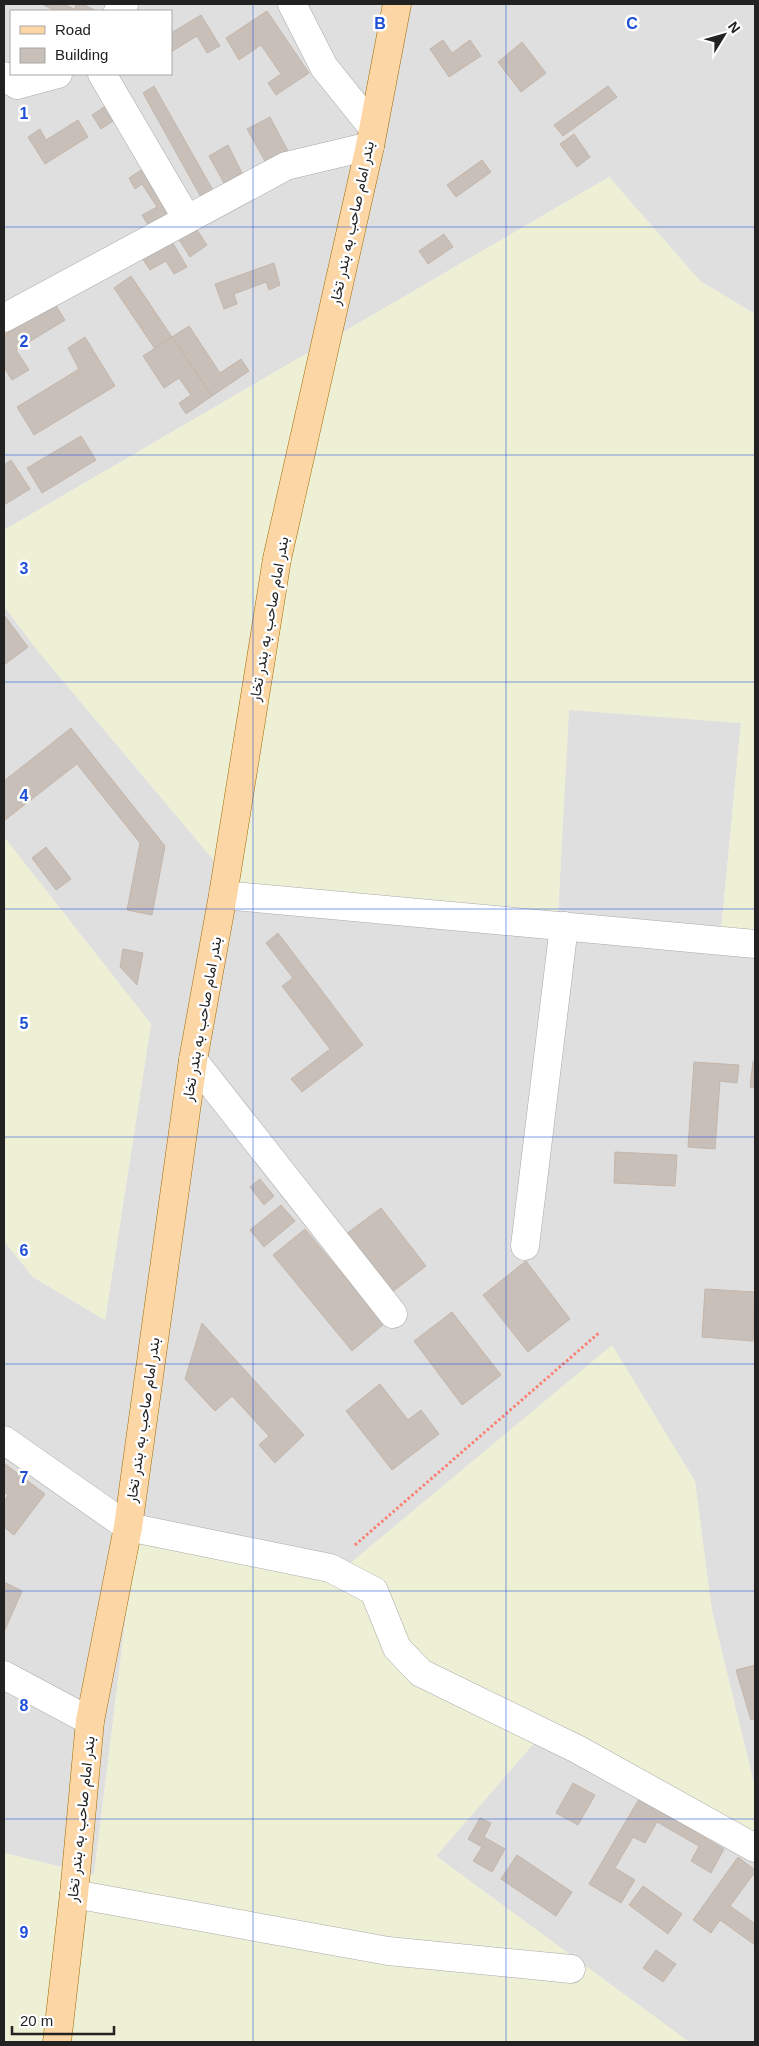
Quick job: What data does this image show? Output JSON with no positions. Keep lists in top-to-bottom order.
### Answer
{
  "streets": {
    "main road": ["بندر امام صاحب به بندر تخار"]
  },
  "legend": ["Road", "Building"],
  "scale_bar": "20 m",
  "north": "top right",
  "grid": {
    "columns": ["B", "C"],
    "rows": [
      "1",
      "2",
      "3",
      "4",
      "5",
      "6",
      "7",
      "8",
      "9"
    ]
  }
}
